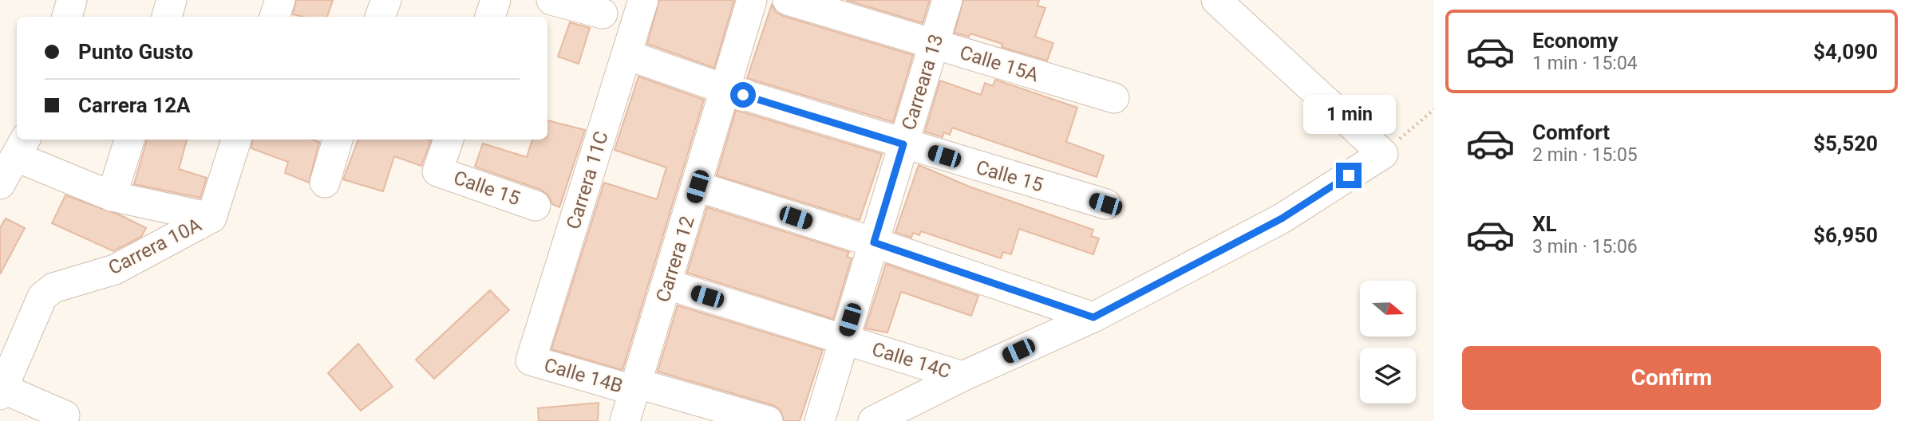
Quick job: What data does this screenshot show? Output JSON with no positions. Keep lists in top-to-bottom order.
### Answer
{
  "streets": {
    "street": [
      "Calle 15A",
      "Carreara 13",
      "Calle 15",
      "Carrera 11C",
      "Carrera 10A",
      "Carrera 12",
      "Calle 14C",
      "Calle 14B"
    ]
  },
  "crossings": [
    ["Calle 15A", "Carreara 13"],
    ["Carreara 13", "Calle 15"],
    ["Carreara 13", "Calle 14C"],
    ["Calle 15", "Carrera 11C"],
    ["Calle 15", "Carrera 12"],
    ["Carrera 11C", "Calle 14B"],
    ["Carrera 12", "Calle 14C"],
    ["Carrera 12", "Calle 14B"]
  ],
  "north": "right",
  "page": {
    "list": [
      {
        "name": "Economy",
        "note": "1 min · 15:04",
        "value": "$4,090"
      },
      {
        "name": "Comfort",
        "note": "2 min · 15:05",
        "value": "$5,520"
      },
      {
        "name": "XL",
        "note": "3 min · 15:06",
        "value": "$6,950"
      }
    ],
    "banner": ["Punto Gusto", "Carrera 12A"],
    "bubble": "1 min",
    "buttons": "Confirm"
  }
}
